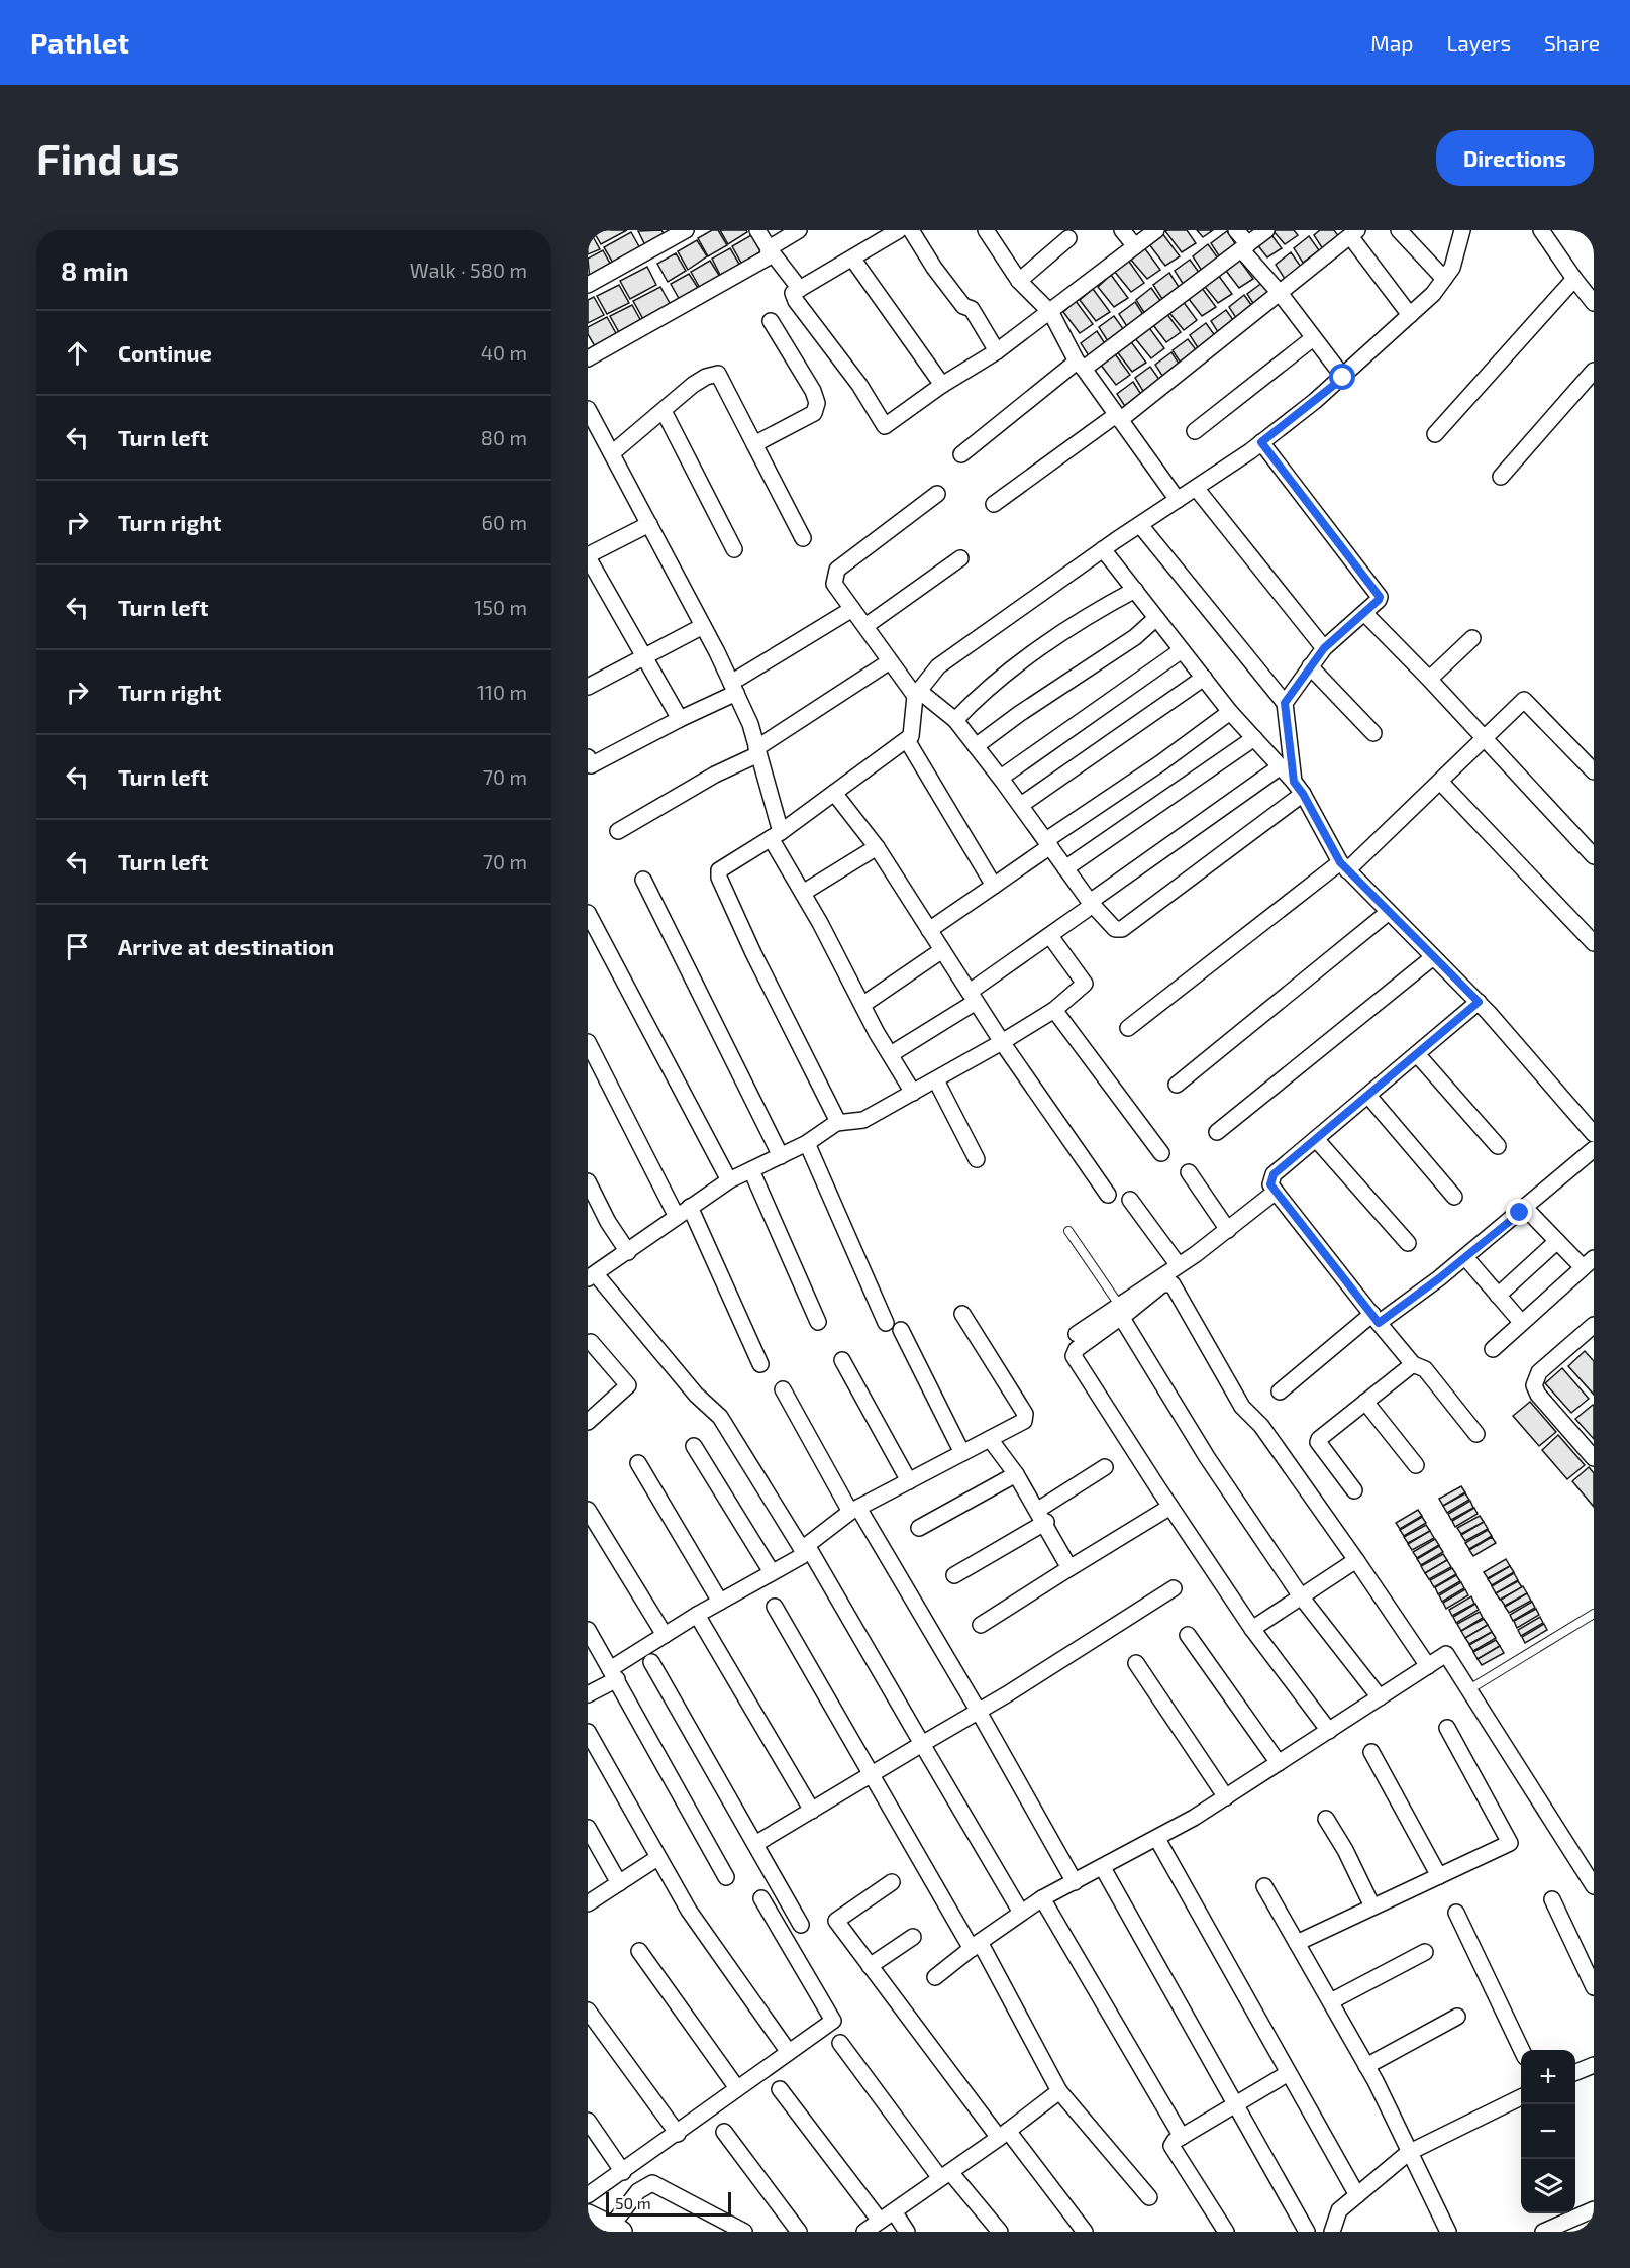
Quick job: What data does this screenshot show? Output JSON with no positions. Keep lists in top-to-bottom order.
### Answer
{
  "scale_bar": "50 m",
  "page": {
    "header": "Pathlet",
    "nav": ["Map", "Layers", "Share"],
    "buttons": "Directions",
    "title": "Find us",
    "heading": ["8 min", "Walk · 580 m"],
    "list": [
      ["Continue", "40 m"],
      ["Turn left", "80 m"],
      ["Turn right", "60 m"],
      ["Turn left", "150 m"],
      ["Turn right", "110 m"],
      ["Turn left", "70 m"],
      ["Turn left", "70 m"],
      "Arrive at destination"
    ],
    "map_buttons": ["+", "−"],
    "scale": "50 m"
  }
}
